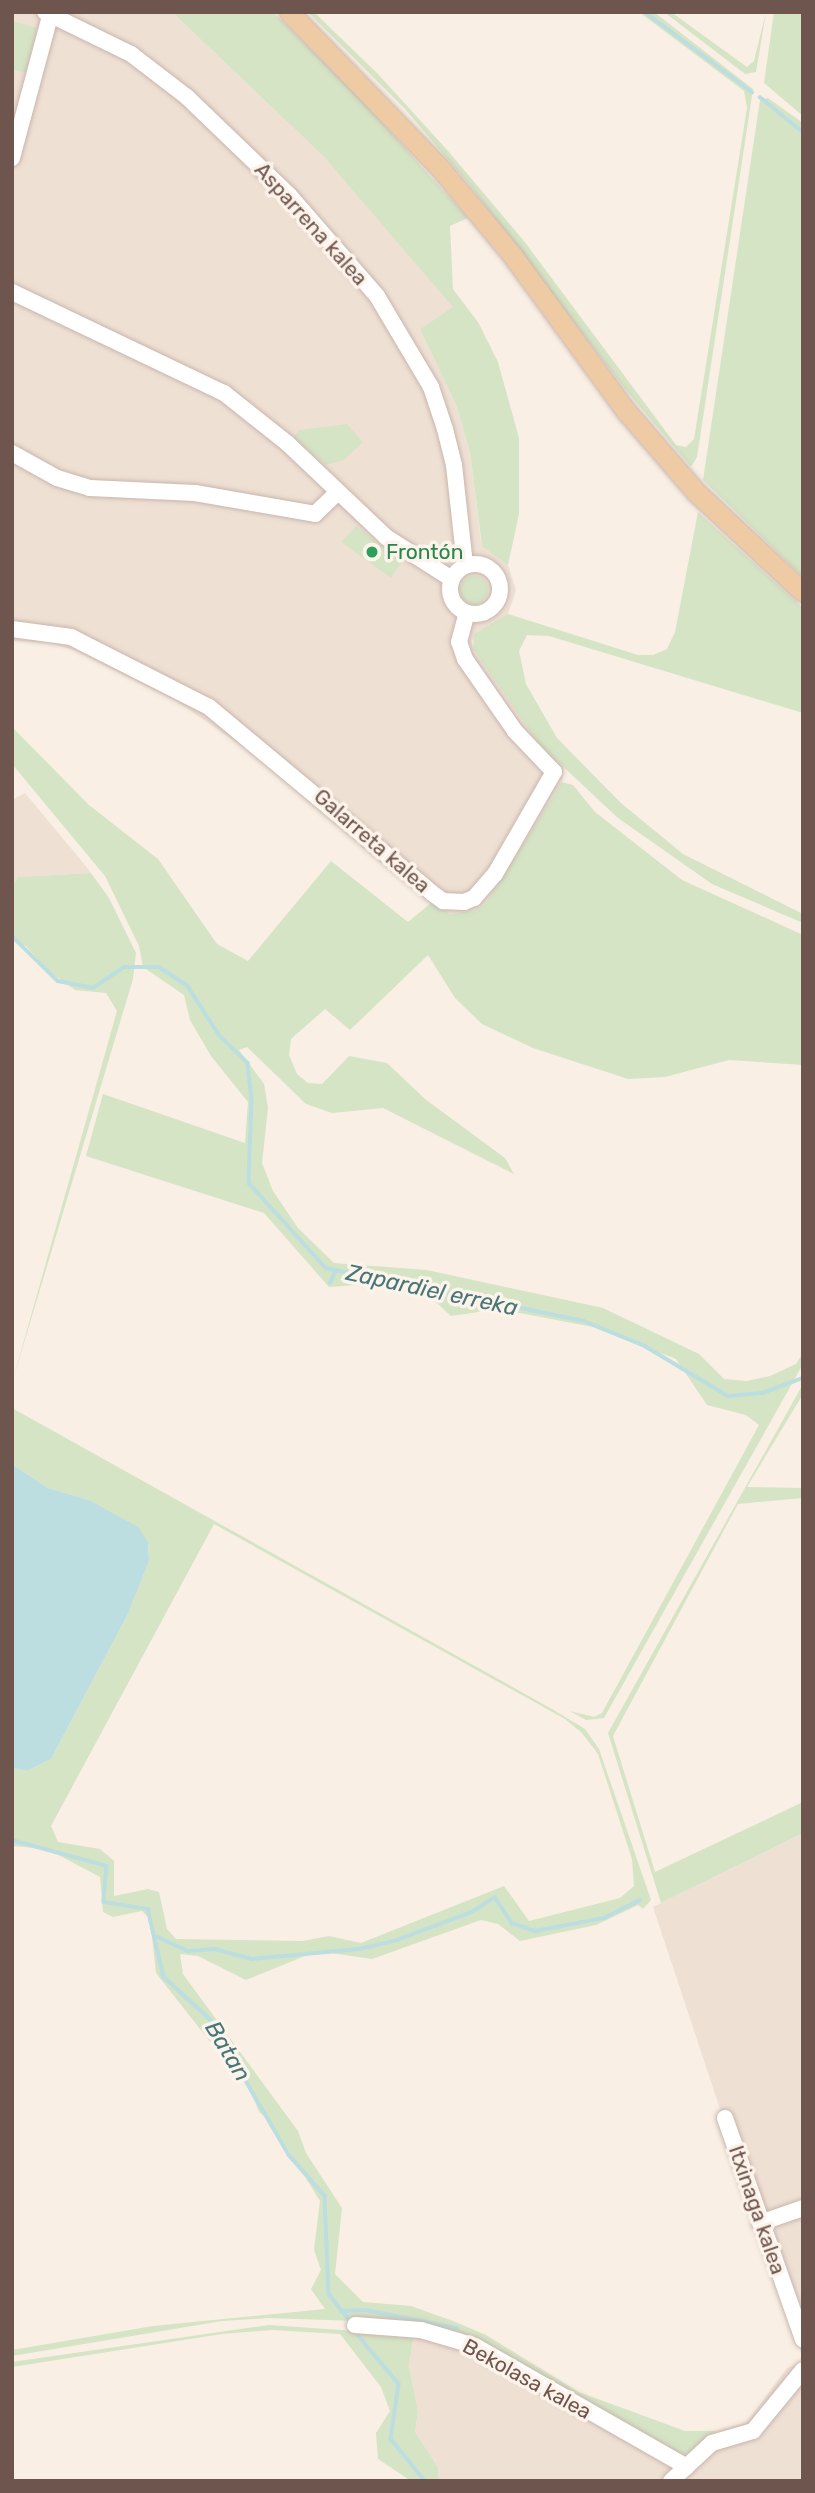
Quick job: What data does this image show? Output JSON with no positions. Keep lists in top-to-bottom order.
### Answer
{
  "streets": {
    "street": [
      "Asparrena kalea",
      "Galarreta kalea",
      "Itxinaga kalea",
      "Bekolasa kalea"
    ]
  },
  "crossings": [
    ["Asparrena kalea", "Galarreta kalea"]
  ],
  "water": ["Zapardiel erreka", "Batan"],
  "places": ["Frontón"]
}
